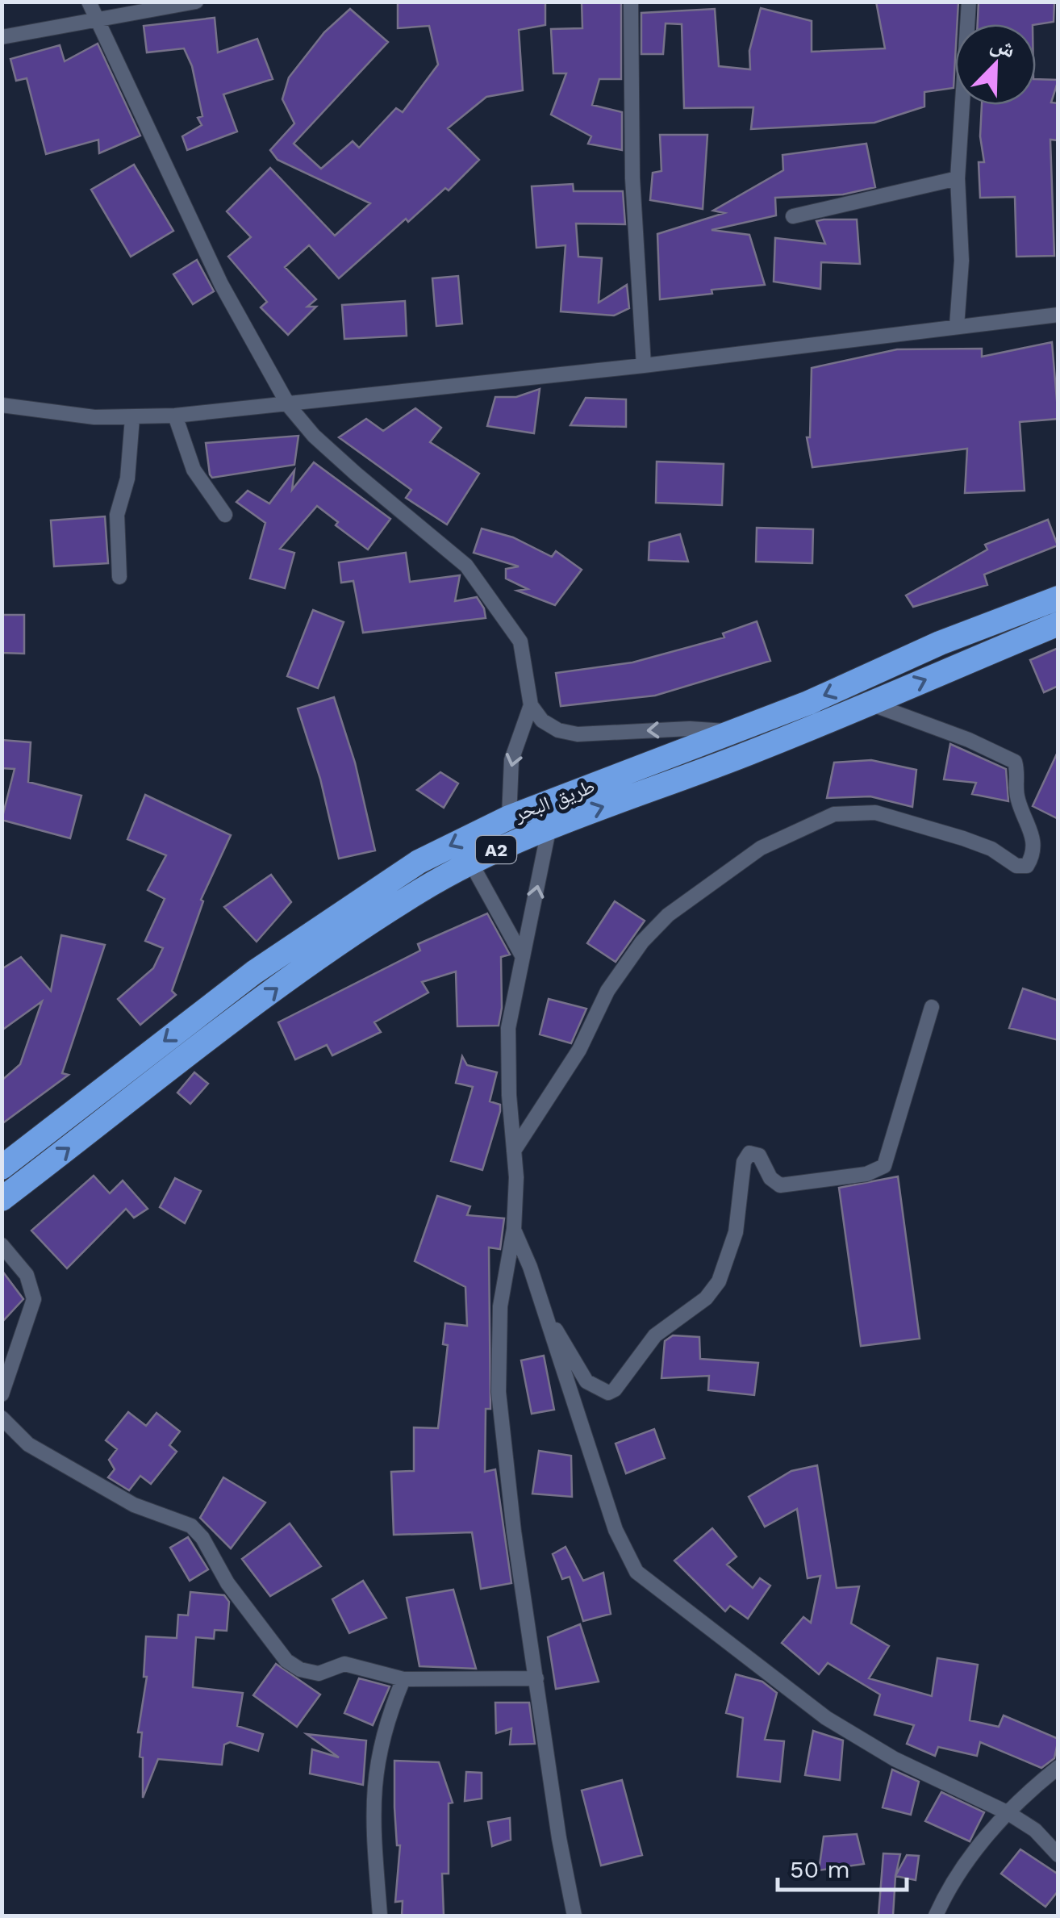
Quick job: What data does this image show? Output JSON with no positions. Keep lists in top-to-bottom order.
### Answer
{
  "streets": {
    "highway": ["طريق البحر", "A2"]
  },
  "scale_bar": "50 m",
  "north": "top right"
}
